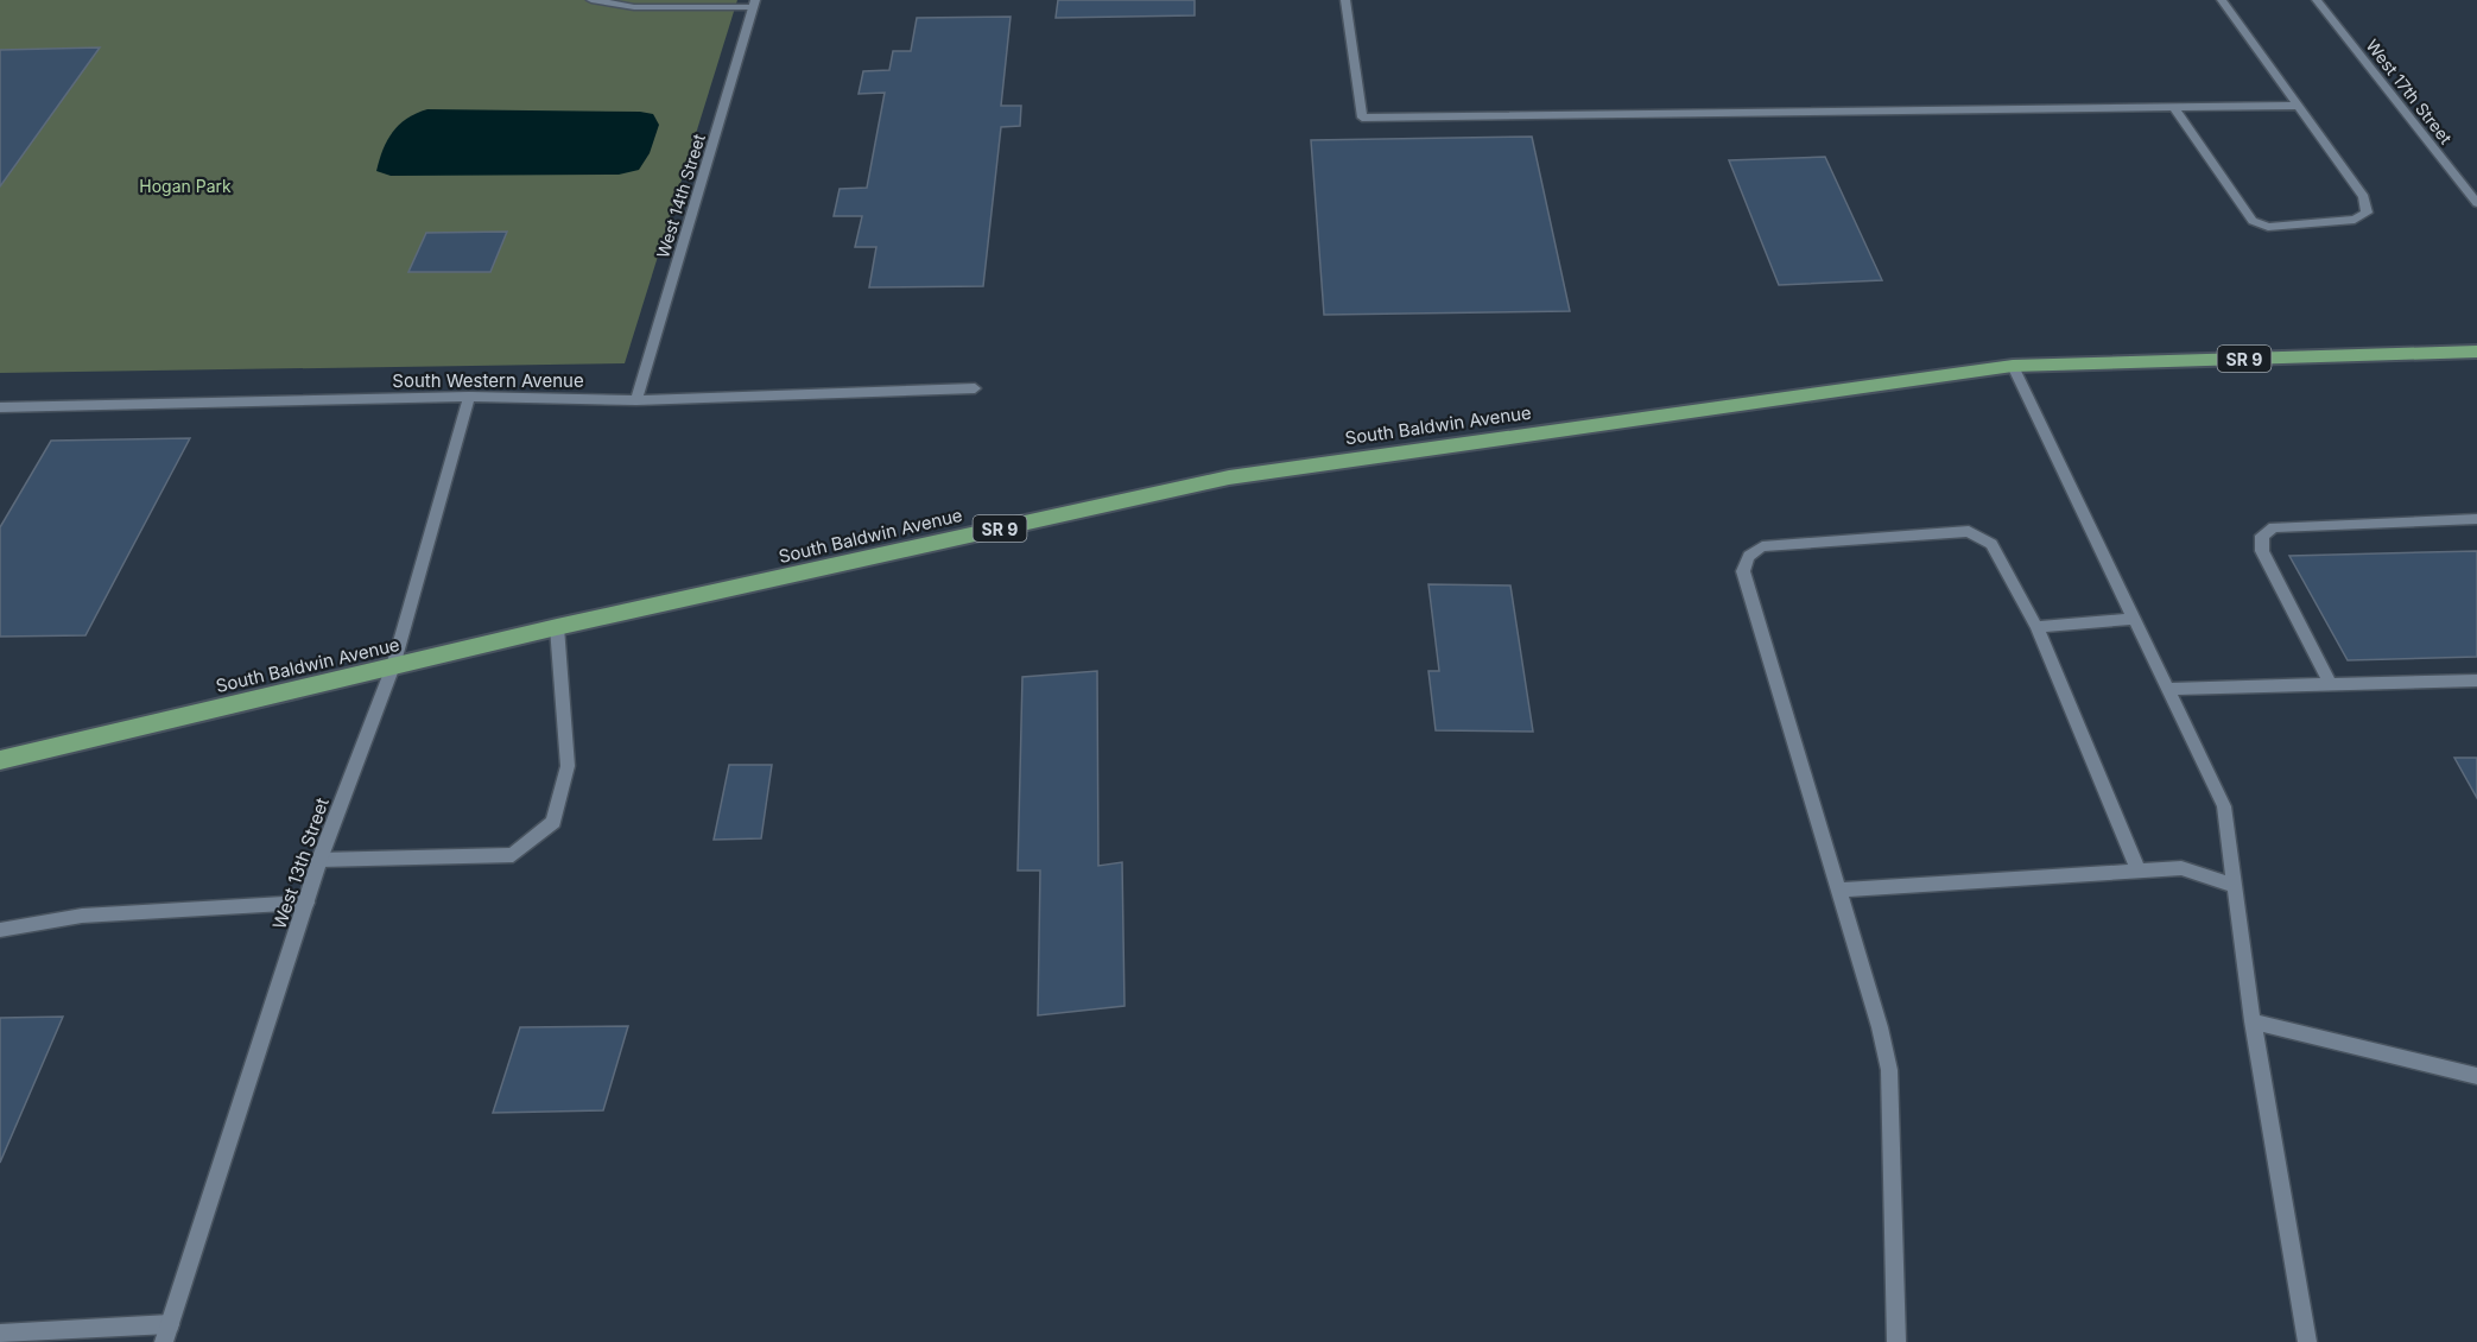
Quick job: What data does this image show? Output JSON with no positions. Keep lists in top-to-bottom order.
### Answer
{
  "streets": {
    "highway": ["SR 9", "South Baldwin Avenue"],
    "street": [
      "West 17th Street",
      "West 14th Street",
      "South Western Avenue",
      "West 13th Street"
    ]
  },
  "crossings": [
    ["West 14th Street", "South Western Avenue"],
    ["SR 9", "South Baldwin Avenue"],
    ["South Western Avenue", "West 13th Street"],
    ["South Baldwin Avenue", "West 13th Street"]
  ],
  "parks": ["Hogan Park"]
}
